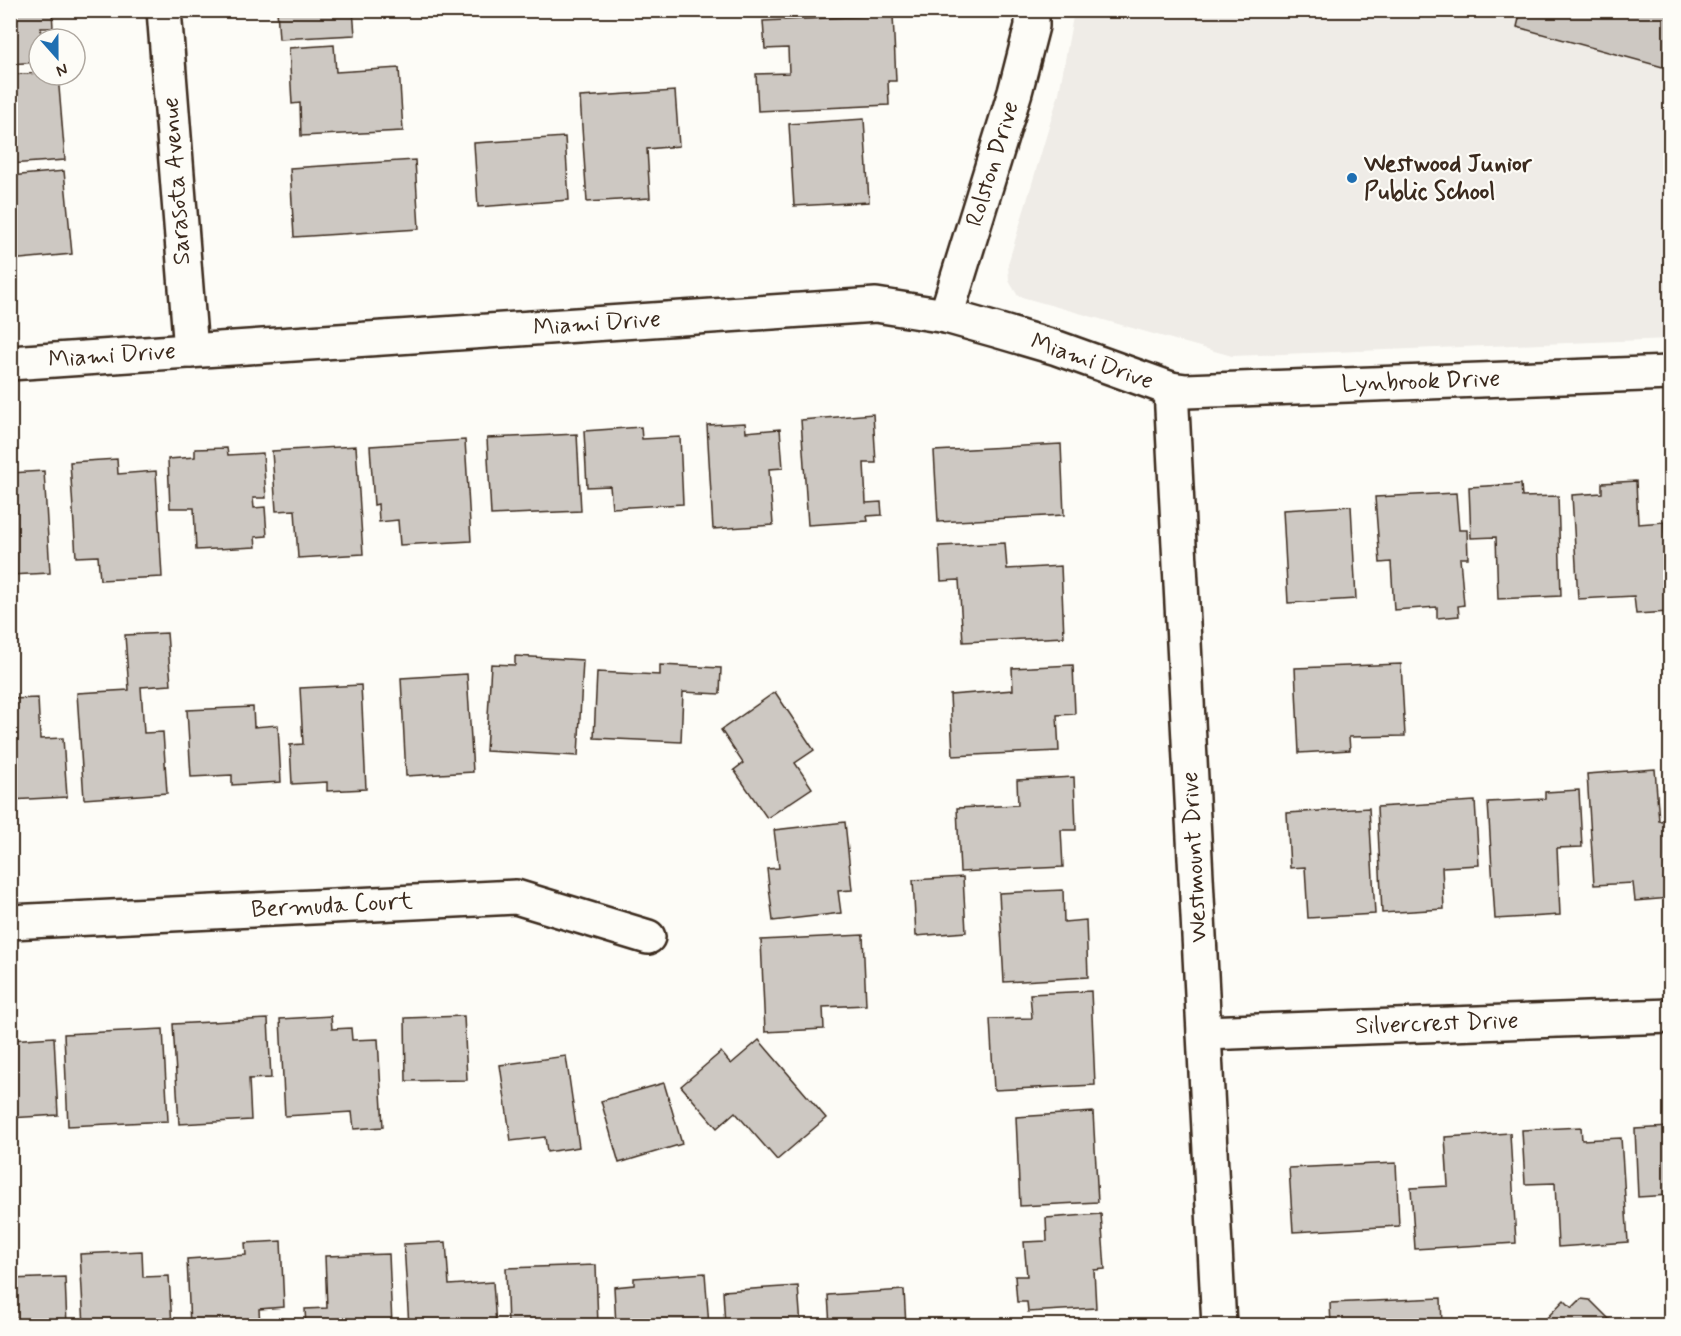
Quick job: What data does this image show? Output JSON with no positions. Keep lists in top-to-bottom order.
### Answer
{
  "streets": {
    "street": [
      "Rolston Drive",
      "Sarasota Avenue",
      "Miami Drive",
      "Lynbrook Drive",
      "Westmount Drive",
      "Bermuda Court",
      "Silvercrest Drive"
    ]
  },
  "crossings": [
    ["Rolston Drive", "Miami Drive"],
    ["Sarasota Avenue", "Miami Drive"],
    ["Miami Drive", "Lynbrook Drive"],
    ["Miami Drive", "Westmount Drive"],
    ["Lynbrook Drive", "Westmount Drive"],
    ["Westmount Drive", "Silvercrest Drive"]
  ],
  "places": ["Westwood Junior Public School"],
  "north": "bottom"
}
